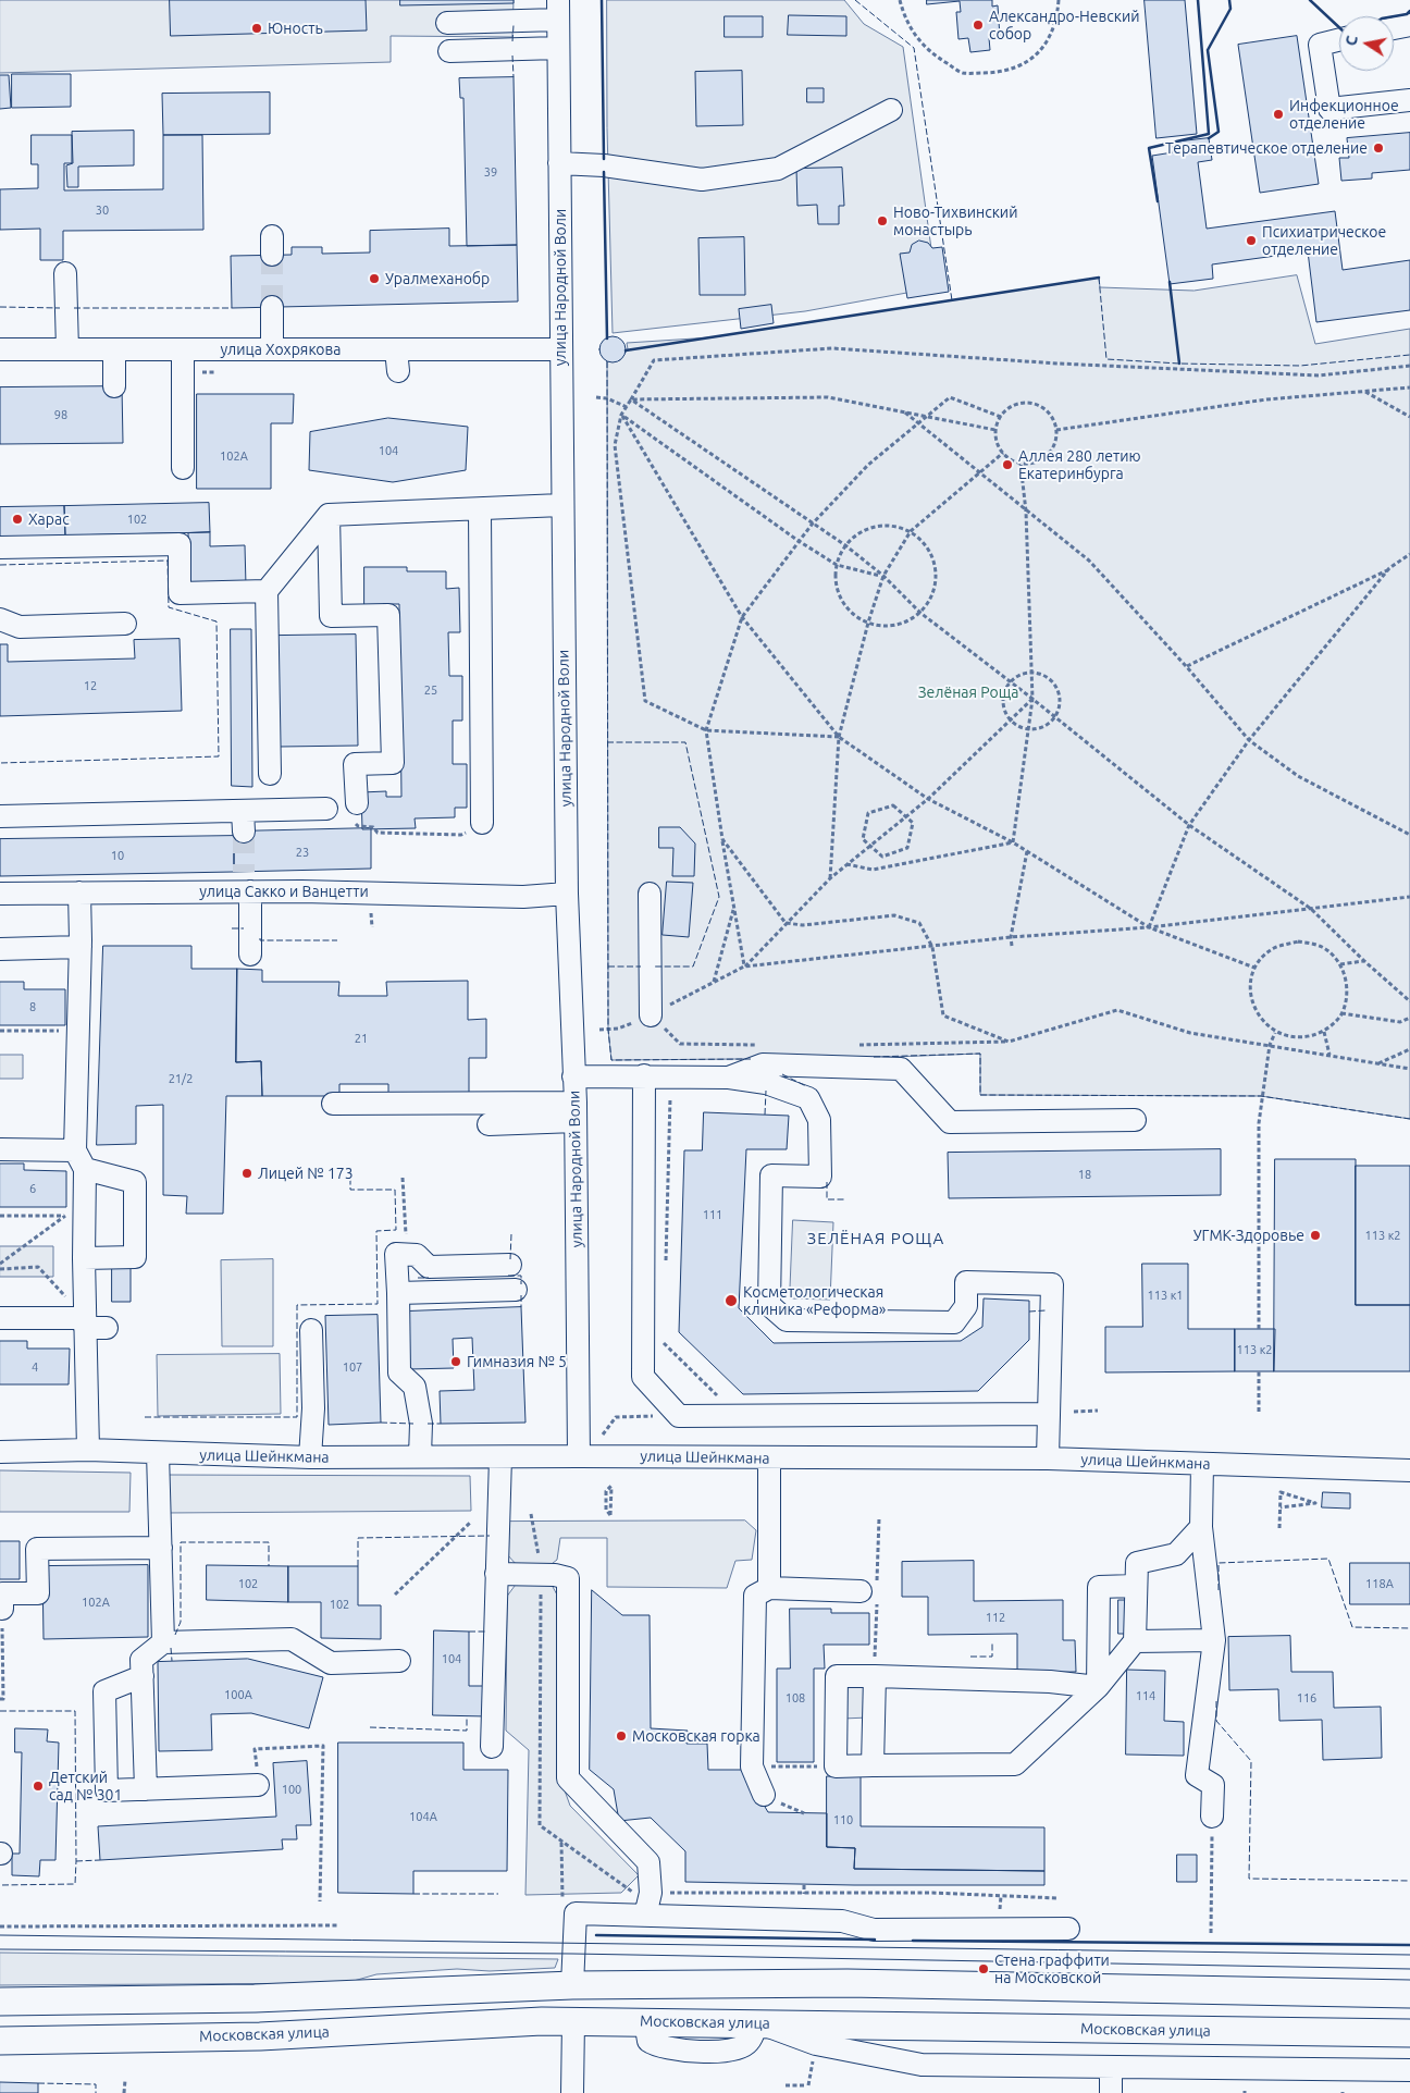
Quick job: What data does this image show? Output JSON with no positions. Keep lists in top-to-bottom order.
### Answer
{
  "streets": {
    "main road": ["Московская улица"],
    "street": [
      "улица Народной Воли",
      "улица Хохрякова",
      "улица Сакко и Ванцетти",
      "улица Шейнкмана"
    ]
  },
  "crossings": [
    ["улица Народной Воли", "улица Хохрякова"],
    ["улица Народной Воли", "улица Сакко и Ванцетти"],
    ["улица Народной Воли", "улица Шейнкмана"]
  ],
  "districts": ["ЗЕЛЁНАЯ РОЩА"],
  "parks": ["Зелёная Роща"],
  "places": [
    "Александро-Невский собор",
    "Юность",
    "Инфекционное отделение",
    "Терапевтическое отделение",
    "Ново-Тихвинский монастырь",
    "Психиатрическое отделение",
    "Уралмеханобр",
    "Аллея 280 летию Екатеринбурга",
    "Харас",
    "Лицей № 173",
    "УГМК-Здоровье",
    "Косметологическая клиника «Реформа»",
    "Гимназия № 5",
    "Московская горка",
    "Детский сад № 301",
    "Стена граффити на Московской"
  ],
  "house_numbers": [
    "39",
    "30",
    "98",
    "104",
    "102А",
    "102",
    "12",
    "25",
    "23",
    "10",
    "8",
    "21",
    "21/2",
    "18",
    "6",
    "111",
    "113 к2",
    "113 к1",
    "113 к2",
    "4",
    "107",
    "102",
    "118А",
    "102А",
    "102",
    "112",
    "104",
    "100А",
    "114",
    "108",
    "116",
    "100",
    "104А",
    "110"
  ],
  "north": "left"
}
